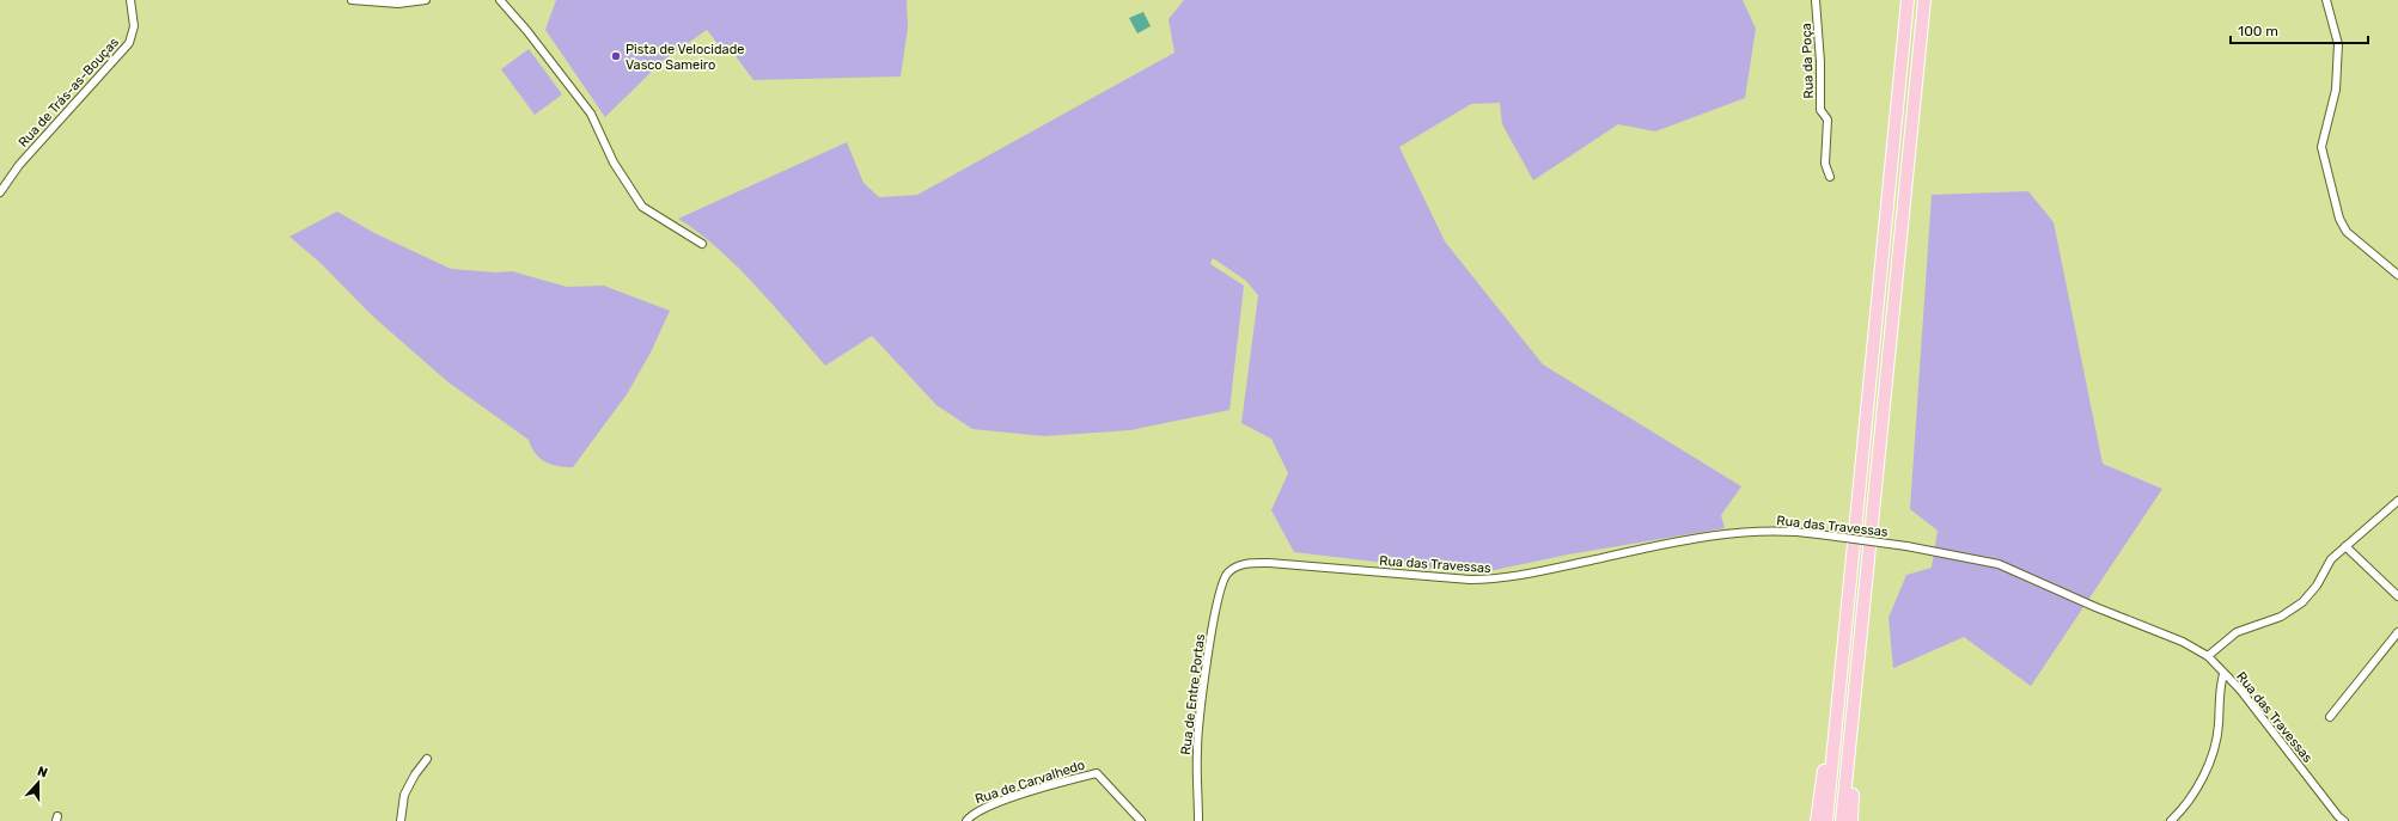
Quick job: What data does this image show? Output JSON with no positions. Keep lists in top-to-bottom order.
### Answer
{
  "streets": {
    "street": [
      "Rua da Poça",
      "Rua de Trás-as-Bouças",
      "Rua das Travessas",
      "Rua de Entre Portas",
      "Rua de Carvalhedo"
    ]
  },
  "crossings": [
    ["Rua das Travessas", "Rua de Entre Portas"]
  ],
  "places": ["Pista de Velocidade Vasco Sameiro"],
  "scale_bar": "100 m",
  "north": "top"
}
